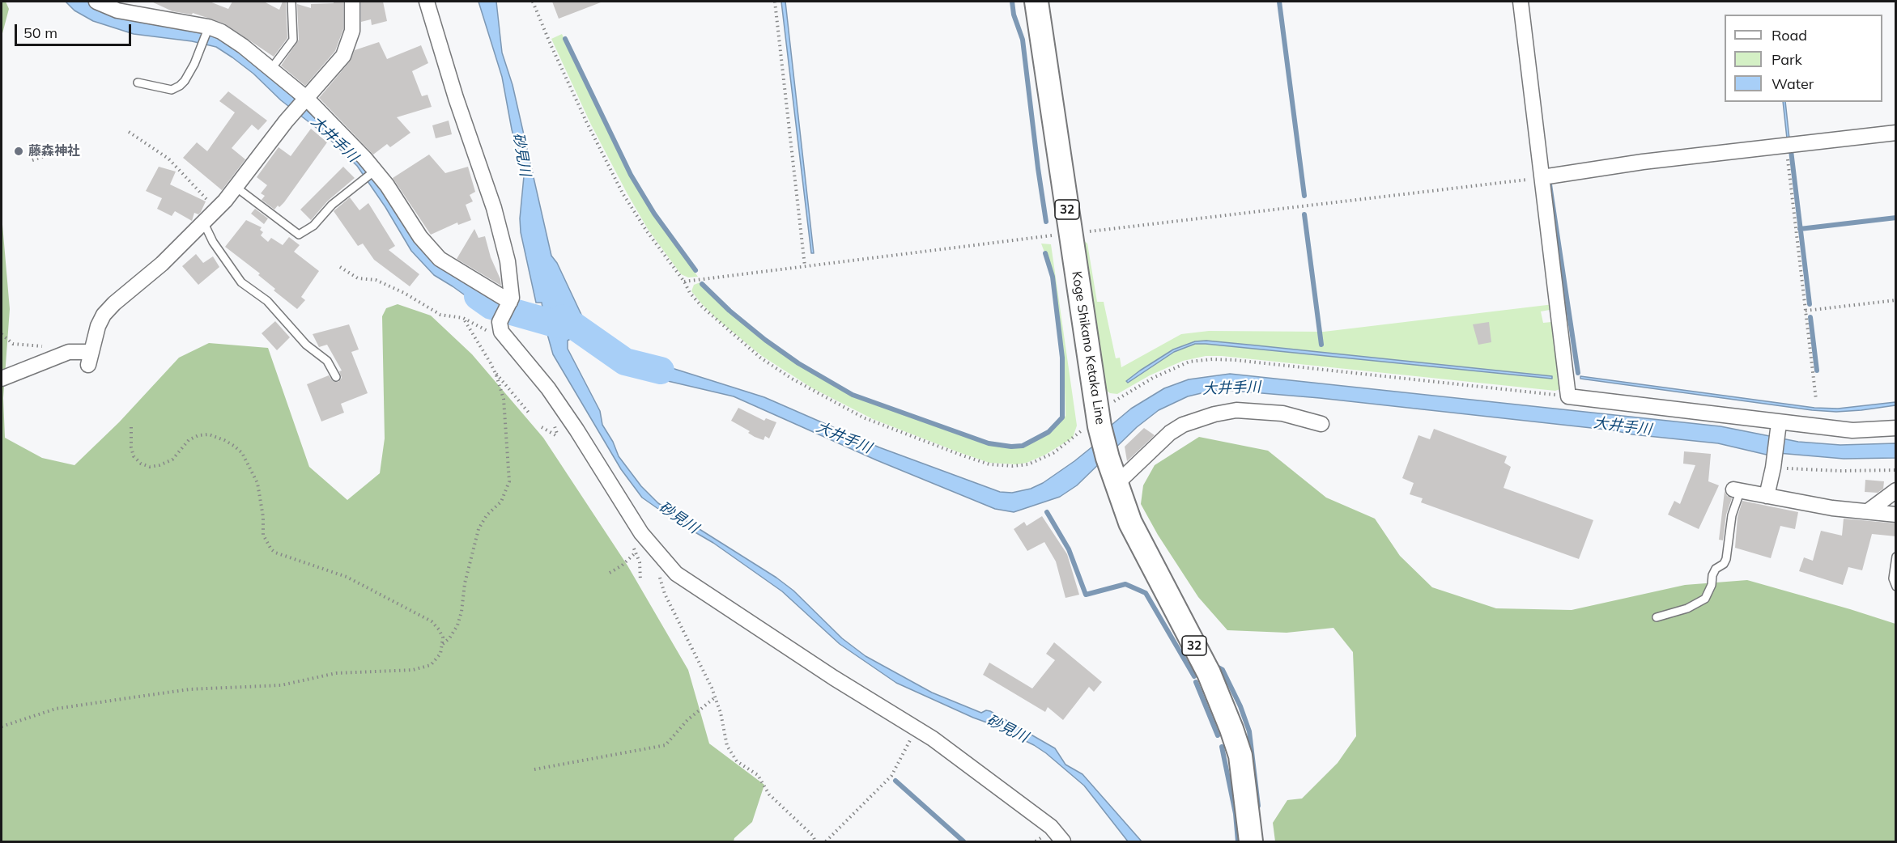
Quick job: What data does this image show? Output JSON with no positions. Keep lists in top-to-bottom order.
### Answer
{
  "streets": {
    "main road": ["32", "Koge Shikano Ketaka Line"]
  },
  "water": ["大井手川", "砂見川"],
  "places": ["藤森神社"],
  "legend": ["Road", "Park", "Water"],
  "scale_bar": "50 m"
}
